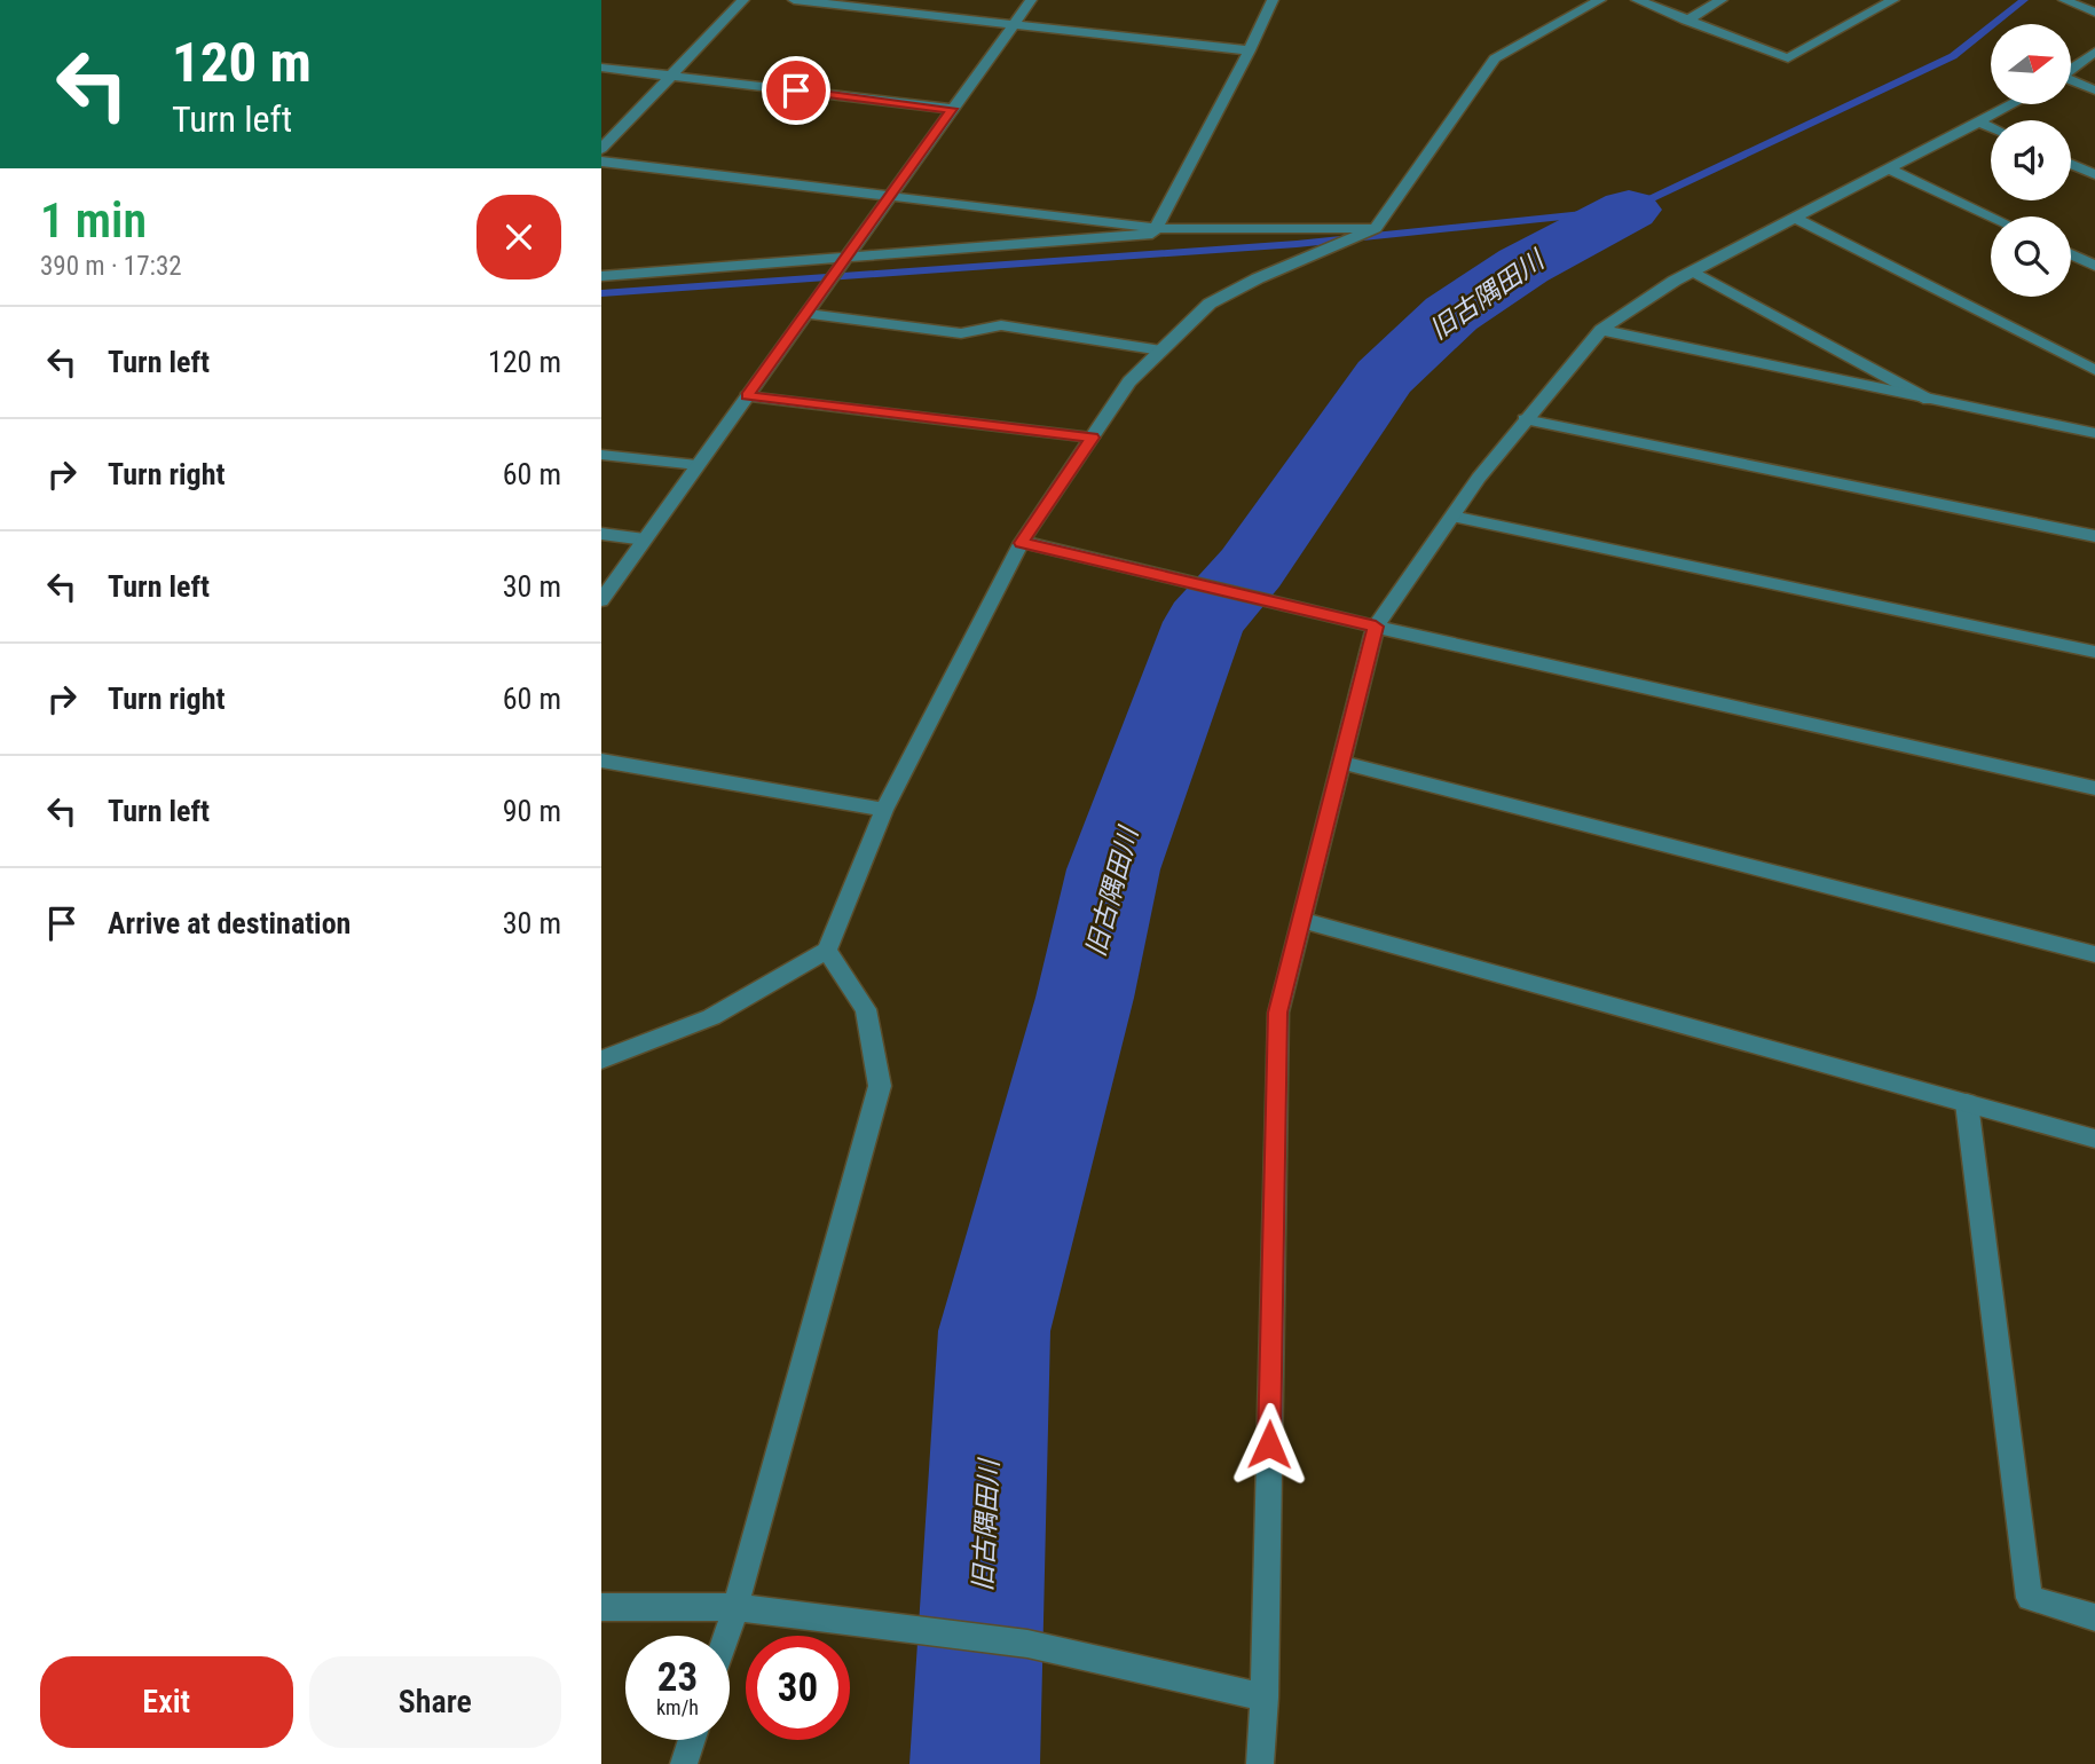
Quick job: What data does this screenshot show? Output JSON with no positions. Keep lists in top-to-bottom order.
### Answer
{
  "water": ["旧古隅田川"],
  "north": "right",
  "page": {
    "turn": ["120 m", "Turn left"],
    "heading": ["1 min", "390 m · 17:32"],
    "list": [
      {
        "name": "Turn left",
        "value": "120 m"
      },
      {
        "name": "Turn right",
        "value": "60 m"
      },
      {
        "name": "Turn left",
        "value": "30 m"
      },
      {
        "name": "Turn right",
        "value": "60 m"
      },
      {
        "name": "Turn left",
        "value": "90 m"
      },
      {
        "name": "Arrive at destination",
        "value": "30 m"
      }
    ],
    "speed": "23 km/h",
    "limit": "30",
    "buttons": ["Exit", "Share"]
  }
}
